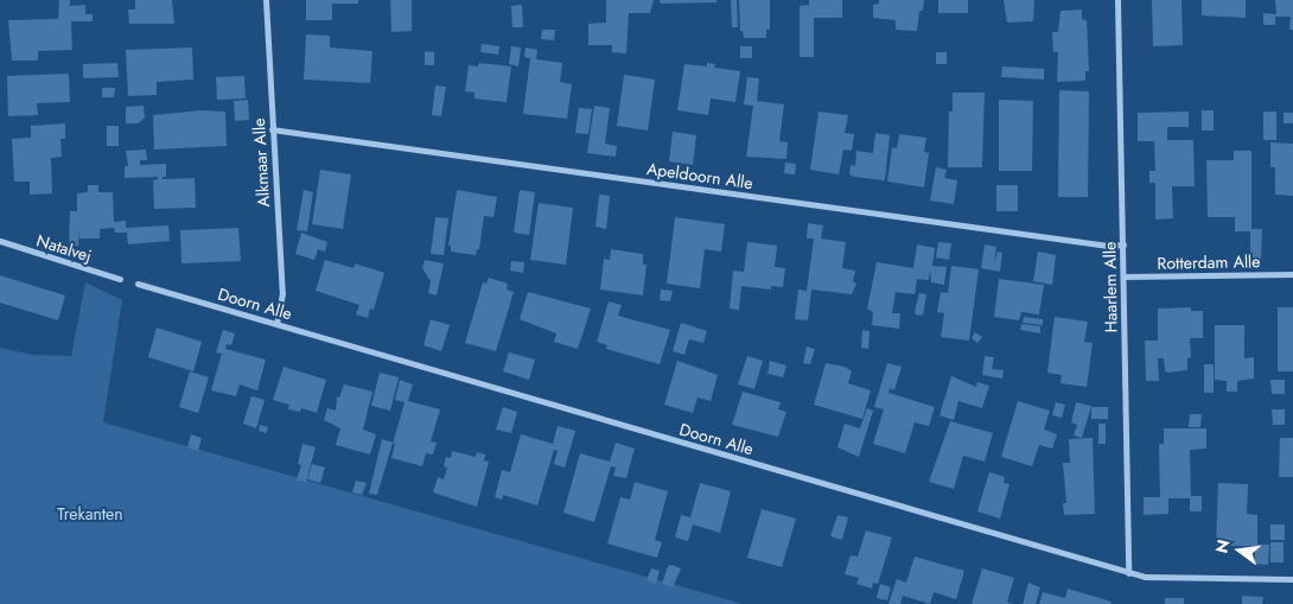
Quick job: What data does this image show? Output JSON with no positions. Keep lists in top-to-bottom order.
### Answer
{
  "streets": {
    "street": [
      "Alkmaar Alle",
      "Apeldoorn Alle",
      "Natalvej",
      "Rotterdam Alle",
      "Haarlem Alle",
      "Doorn Alle"
    ]
  },
  "crossings": [
    ["Alkmaar Alle", "Apeldoorn Alle"],
    ["Alkmaar Alle", "Doorn Alle"],
    ["Apeldoorn Alle", "Haarlem Alle"],
    ["Rotterdam Alle", "Haarlem Alle"],
    ["Haarlem Alle", "Doorn Alle"]
  ],
  "parks": ["Trekanten"],
  "north": "left"
}
